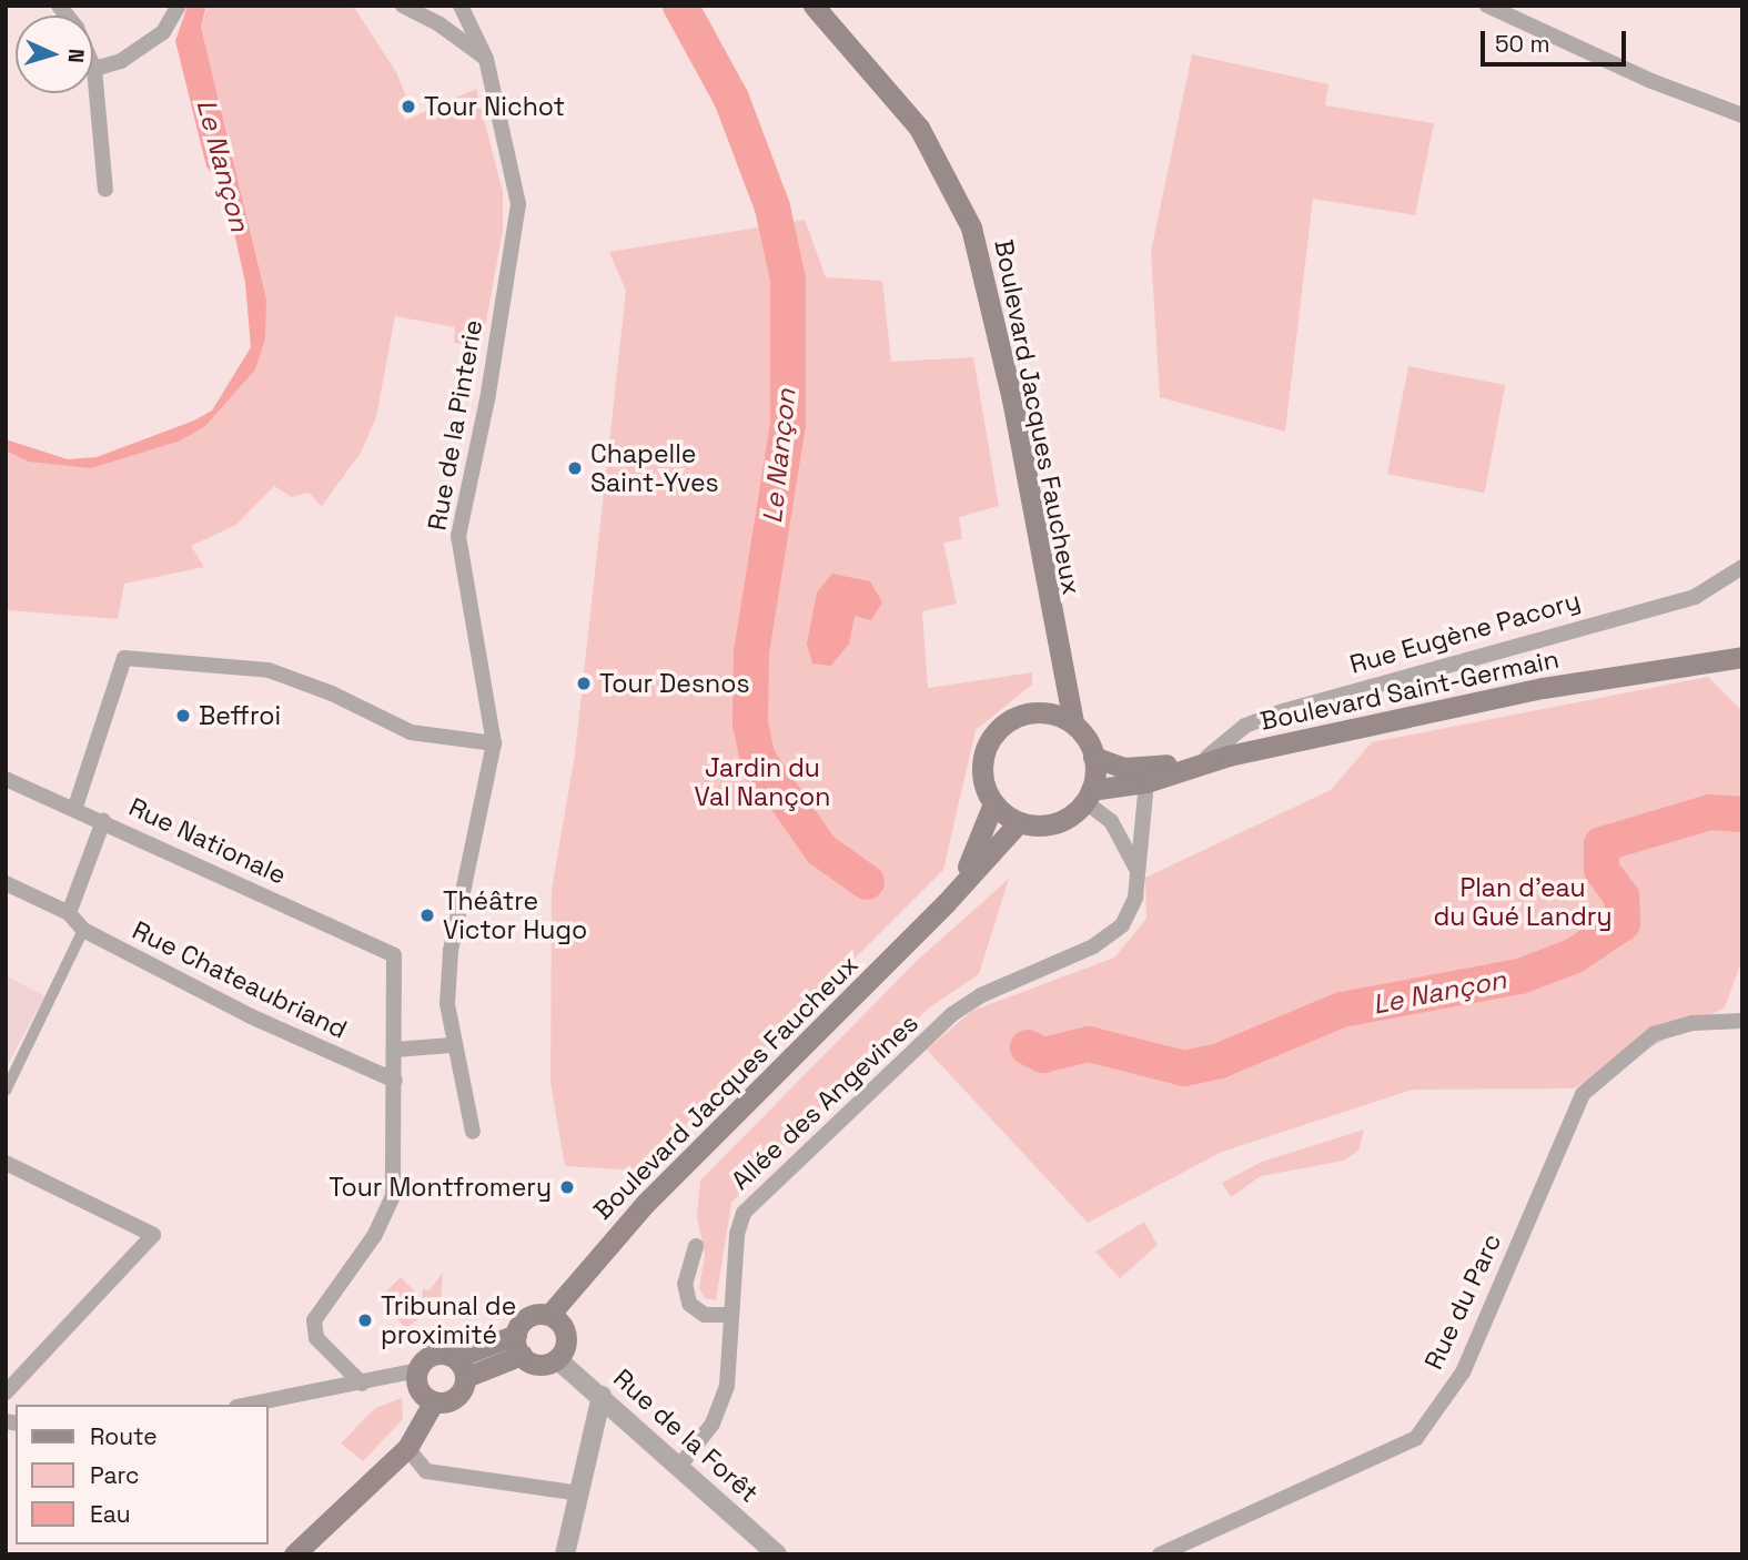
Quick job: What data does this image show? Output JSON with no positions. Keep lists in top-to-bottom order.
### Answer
{
  "streets": {
    "main road": ["Boulevard Jacques Faucheux", "Rue Eugène Pacory", "Boulevard Saint-Germain"],
    "street": [
      "Rue de la Pinterie",
      "Rue Nationale",
      "Rue Chateaubriand",
      "Allée des Angevines",
      "Rue du Parc",
      "Rue de la Forêt"
    ]
  },
  "crossings": [
    ["Boulevard Jacques Faucheux", "Rue Eugène Pacory"],
    ["Boulevard Jacques Faucheux", "Boulevard Saint-Germain"],
    ["Boulevard Jacques Faucheux", "Rue de la Forêt"],
    ["Rue Eugène Pacory", "Boulevard Saint-Germain"],
    ["Boulevard Saint-Germain", "Allée des Angevines"],
    ["Allée des Angevines", "Rue de la Forêt"]
  ],
  "water": ["Le Nançon"],
  "parks": ["Jardin du Val Nançon", "Plan d'eau du Gué Landry"],
  "places": [
    "Tour Nichot",
    "Chapelle Saint-Yves",
    "Tour Desnos",
    "Beffroi",
    "Théâtre Victor Hugo",
    "Tour Montfromery",
    "Tribunal de proximité"
  ],
  "legend": ["Route", "Parc", "Eau"],
  "scale_bar": "50 m",
  "north": "right"
}
